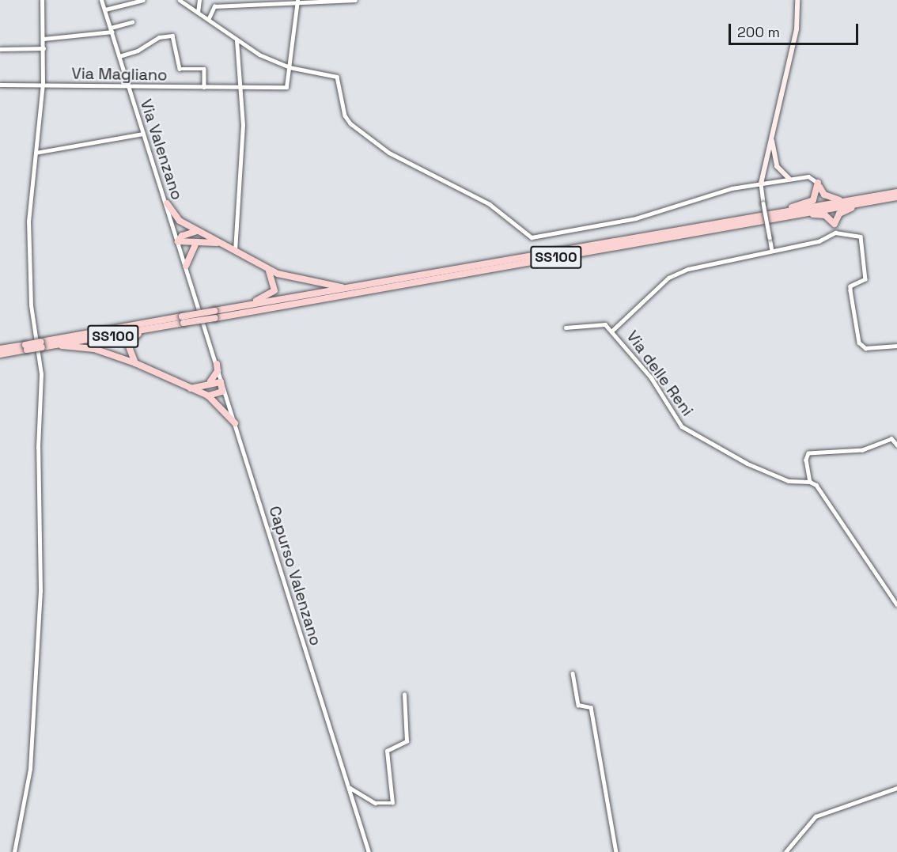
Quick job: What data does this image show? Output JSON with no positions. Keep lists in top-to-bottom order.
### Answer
{
  "streets": {
    "highway": ["SS100"],
    "street": [
      "Via Magliano",
      "Via Valenzano",
      "Via delle Reni",
      "Capurso Valenzano"
    ]
  },
  "crossings": [
    ["Via Magliano", "Via Valenzano"],
    ["Via Valenzano", "SS100"],
    ["Via Valenzano", "Capurso Valenzano"],
    ["SS100", "Capurso Valenzano"]
  ],
  "scale_bar": "200 m"
}
